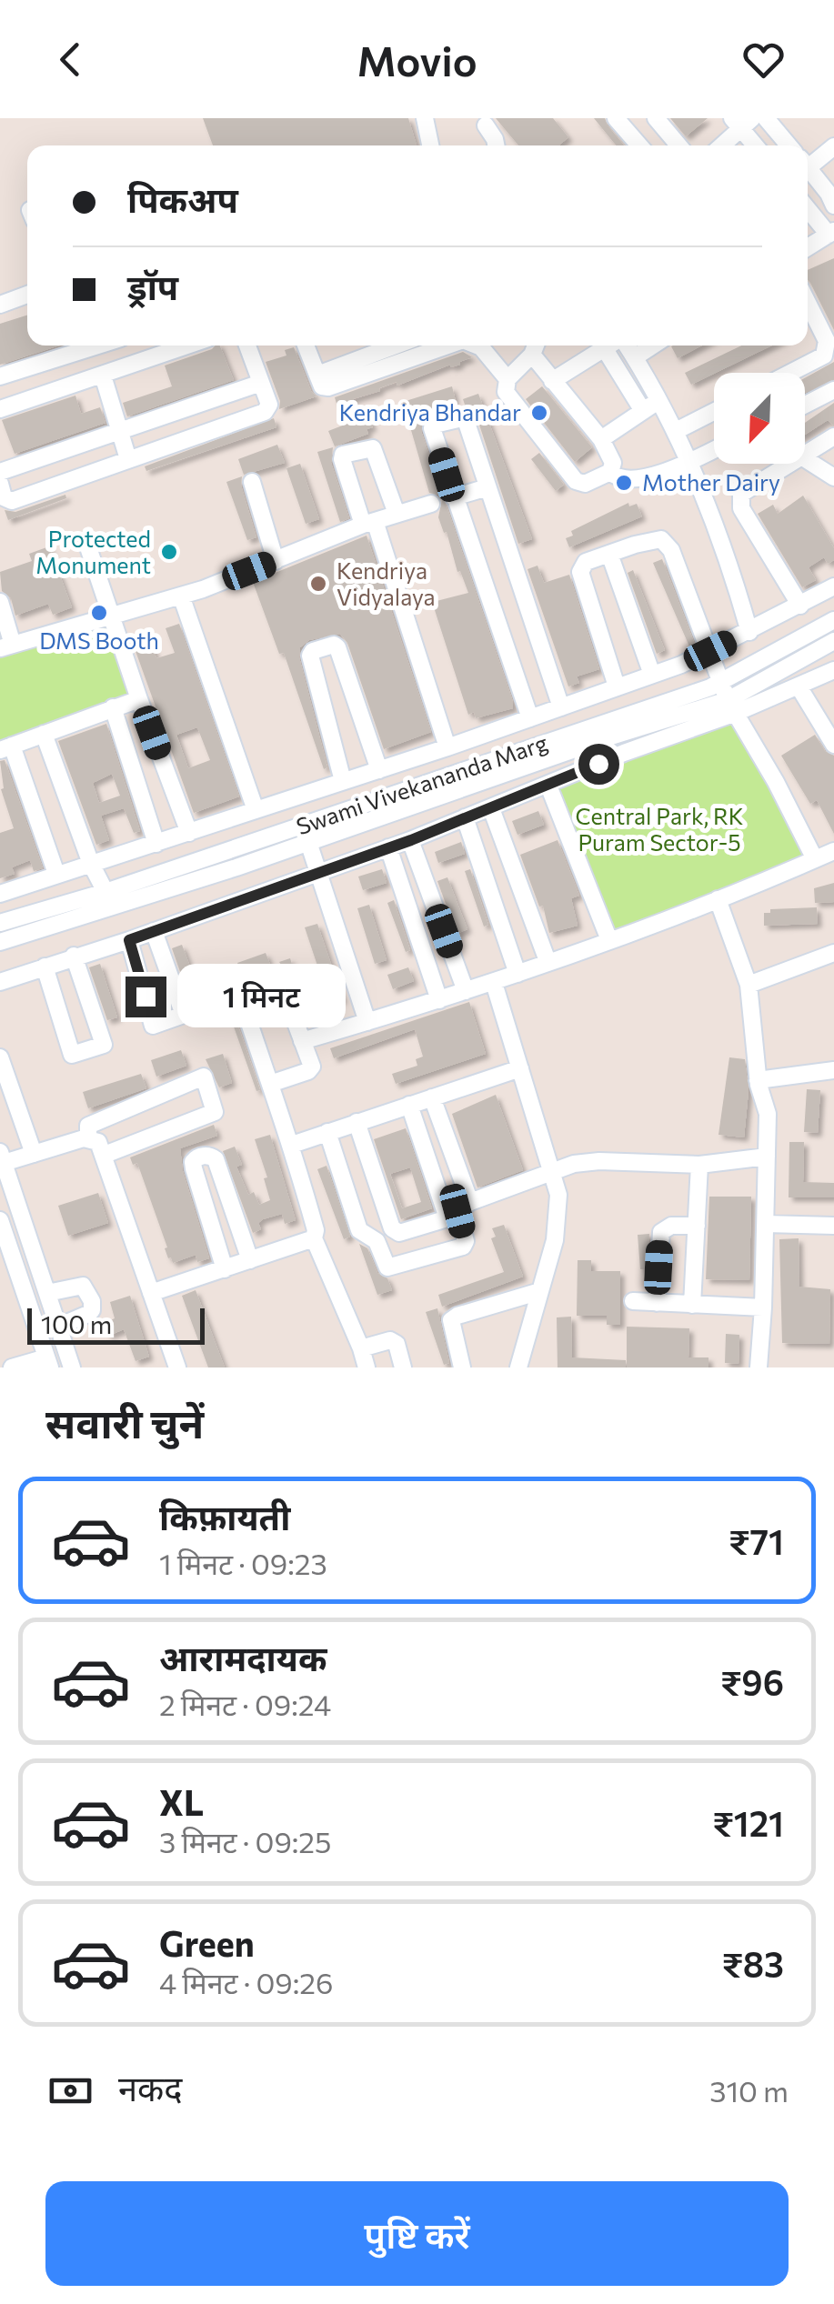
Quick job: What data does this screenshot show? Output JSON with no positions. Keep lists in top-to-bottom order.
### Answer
{
  "streets": {
    "street": ["Swami Vivekananda Marg"]
  },
  "parks": ["Central Park, RK Puram Sector-5"],
  "places": [
    "Kendriya Bhandar",
    "Mother Dairy",
    "Protected Monument",
    "Kendriya Vidyalaya",
    "DMS Booth"
  ],
  "scale_bar": "100 m",
  "north": "bottom left",
  "page": {
    "header": "Movio",
    "banner": ["पिकअप", "ड्रॉप"],
    "bubble": "1 मिनट",
    "scale": "100 m",
    "heading": "सवारी चुनें",
    "list": [
      {
        "name": "किफ़ायती",
        "note": "1 मिनट · 09:23",
        "value": "₹71"
      },
      {
        "name": "आरामदायक",
        "note": "2 मिनट · 09:24",
        "value": "₹96"
      },
      {
        "name": "XL",
        "note": "3 मिनट · 09:25",
        "value": "₹121"
      },
      {
        "name": "Green",
        "note": "4 मिनट · 09:26",
        "value": "₹83"
      }
    ],
    "pay": ["नकद", "310 m"],
    "buttons": "पुष्टि करें"
  }
}
